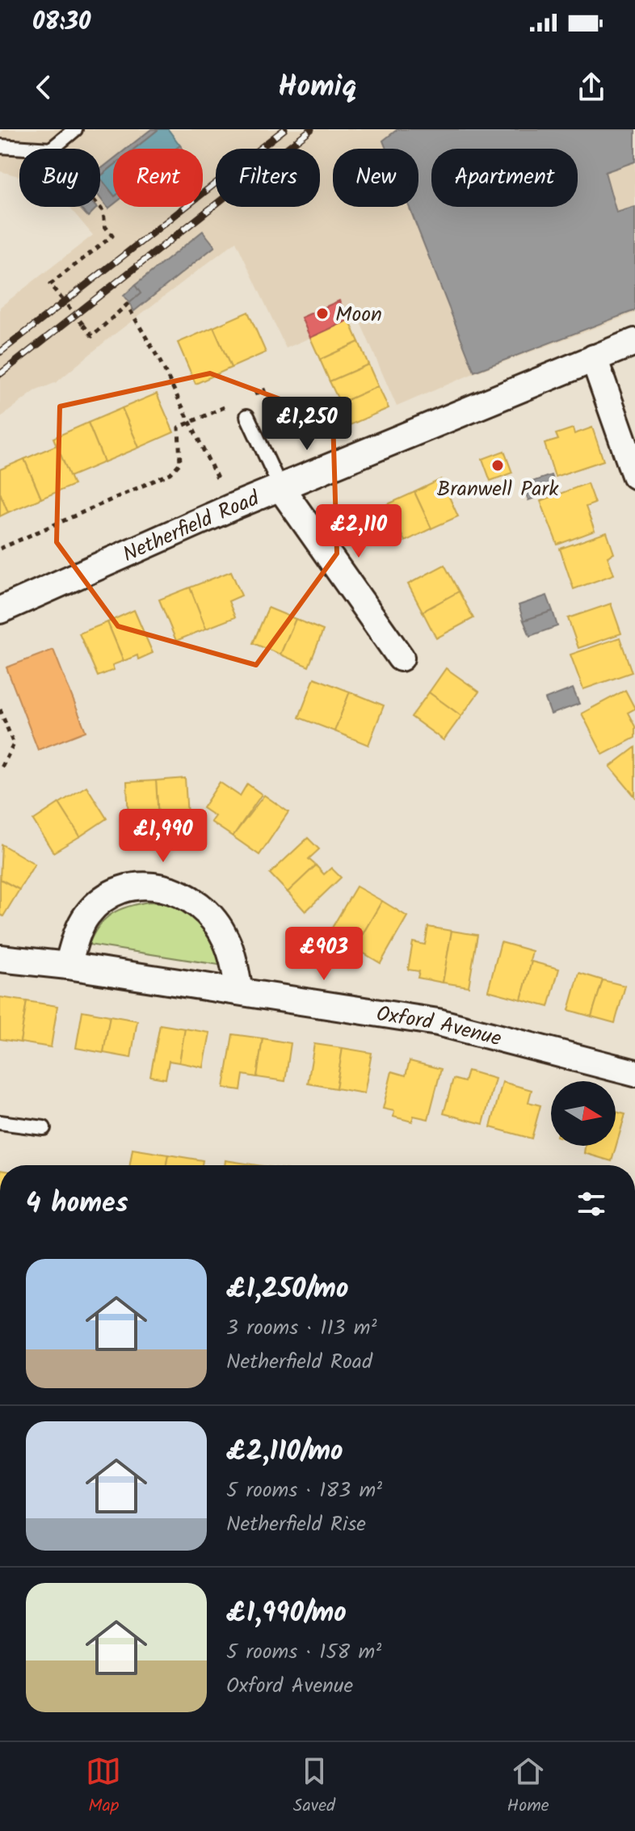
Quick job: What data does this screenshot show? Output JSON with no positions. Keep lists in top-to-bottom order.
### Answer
{
  "streets": {
    "street": ["Netherfield Road", "Oxford Avenue"]
  },
  "places": ["Moon", "Branwell Park"],
  "north": "right",
  "page": {
    "status": "08:30",
    "header": "Homiq",
    "chip": [
      "Buy",
      "Rent",
      "Filters",
      "New",
      "Apartment"
    ],
    "price": [
      "£1,250",
      "£2,110",
      "£1,990",
      "£903"
    ],
    "heading": "4 homes",
    "list": [
      {
        "name": "£1,250/mo",
        "note": "3 rooms · 113 m² · Netherfield Road"
      },
      {
        "name": "£2,110/mo",
        "note": "5 rooms · 183 m² · Netherfield Rise"
      },
      {
        "name": "£1,990/mo",
        "note": "5 rooms · 158 m² · Oxford Avenue"
      }
    ],
    "tabs": ["Map", "Saved", "Home"]
  }
}
